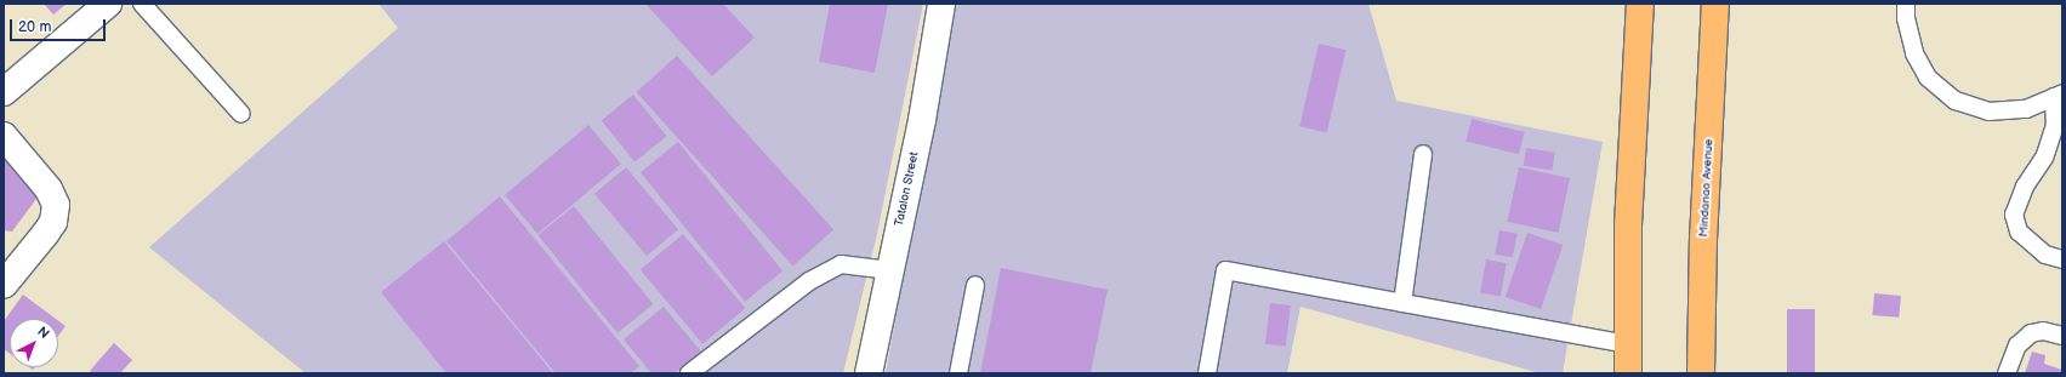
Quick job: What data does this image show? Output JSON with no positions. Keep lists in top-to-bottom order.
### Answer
{
  "streets": {
    "main road": ["Mindanao Avenue"],
    "street": ["Tatalon Street"]
  },
  "scale_bar": "20 m",
  "north": "top right"
}
